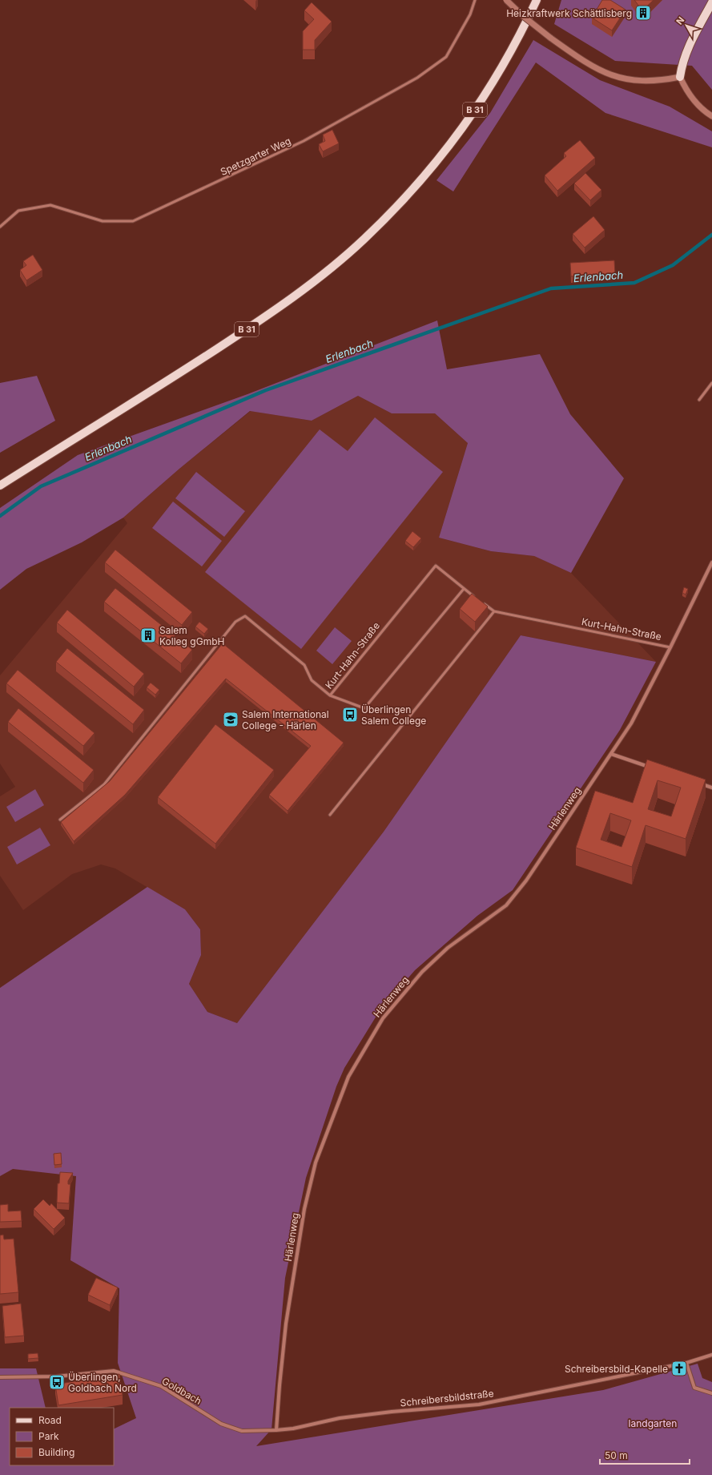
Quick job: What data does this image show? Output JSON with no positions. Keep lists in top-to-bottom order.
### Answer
{
  "streets": {
    "main road": ["B 31"],
    "street": [
      "Kurt-Hahn-Straße",
      "Härlenweg",
      "Goldbach",
      "Schreibersbildstraße"
    ],
    "lane": ["Spetzgarter Weg"]
  },
  "crossings": [
    ["Kurt-Hahn-Straße", "Härlenweg"],
    ["Härlenweg", "Goldbach"],
    ["Härlenweg", "Schreibersbildstraße"],
    ["Goldbach", "Schreibersbildstraße"]
  ],
  "water": ["Erlenbach"],
  "parks": ["landgarten"],
  "places": {
    "building": ["Heizkraftwerk Schättlisberg", "Salem Kolleg gGmbH"],
    "bus stop": ["Überlingen Salem College", "Überlingen, Goldbach Nord"],
    "school or university": ["Salem International College - Härlen"],
    "church": ["Schreibersbild-Kapelle"]
  },
  "legend": ["Road", "Park", "Building"],
  "scale_bar": "50 m",
  "north": "top left"
}
